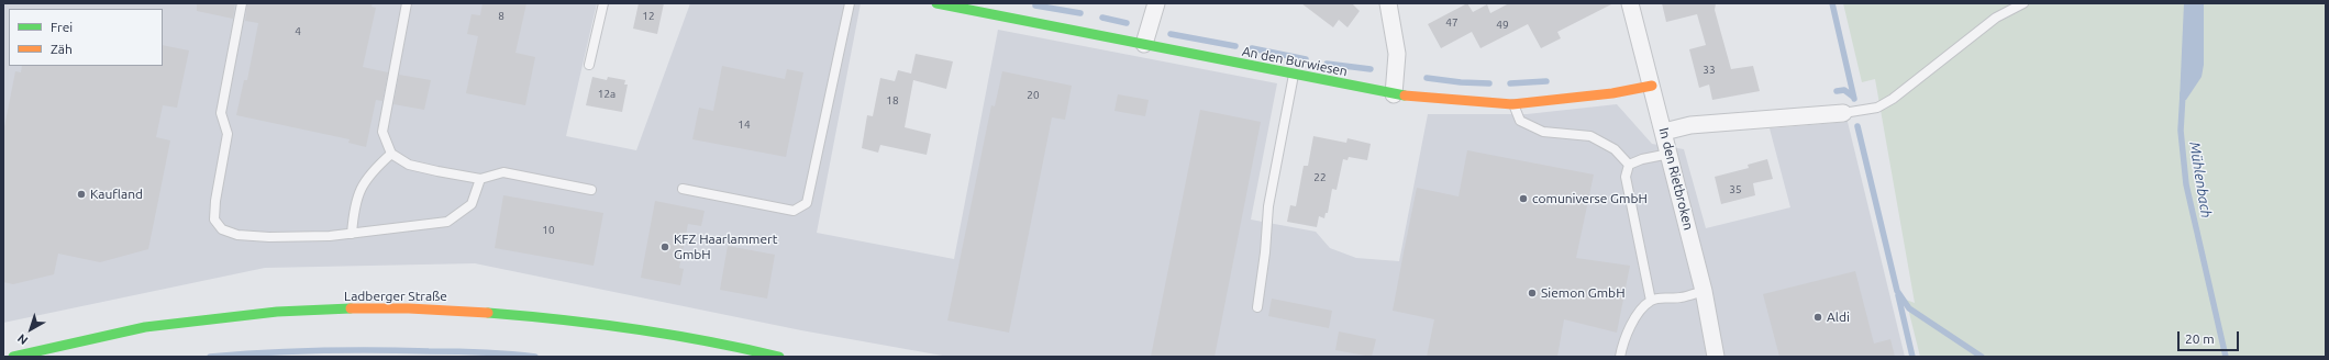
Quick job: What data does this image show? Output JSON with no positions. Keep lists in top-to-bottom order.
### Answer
{
  "streets": {
    "main road": ["An den Burwiesen", "Ladberger Straße"],
    "street": ["In den Rietbroken"]
  },
  "crossings": [
    ["An den Burwiesen", "In den Rietbroken"]
  ],
  "water": ["Mühlenbach"],
  "places": [
    "Kaufland",
    "comuniverse GmbH",
    "KFZ Haarlammert GmbH",
    "Siemon GmbH",
    "Aldi"
  ],
  "house_numbers": [
    "8",
    "12",
    "47",
    "49",
    "4",
    "33",
    "12a",
    "20",
    "18",
    "14",
    "22",
    "35",
    "10"
  ],
  "legend": ["Frei", "Zäh"],
  "scale_bar": "20 m",
  "north": "bottom left"
}
